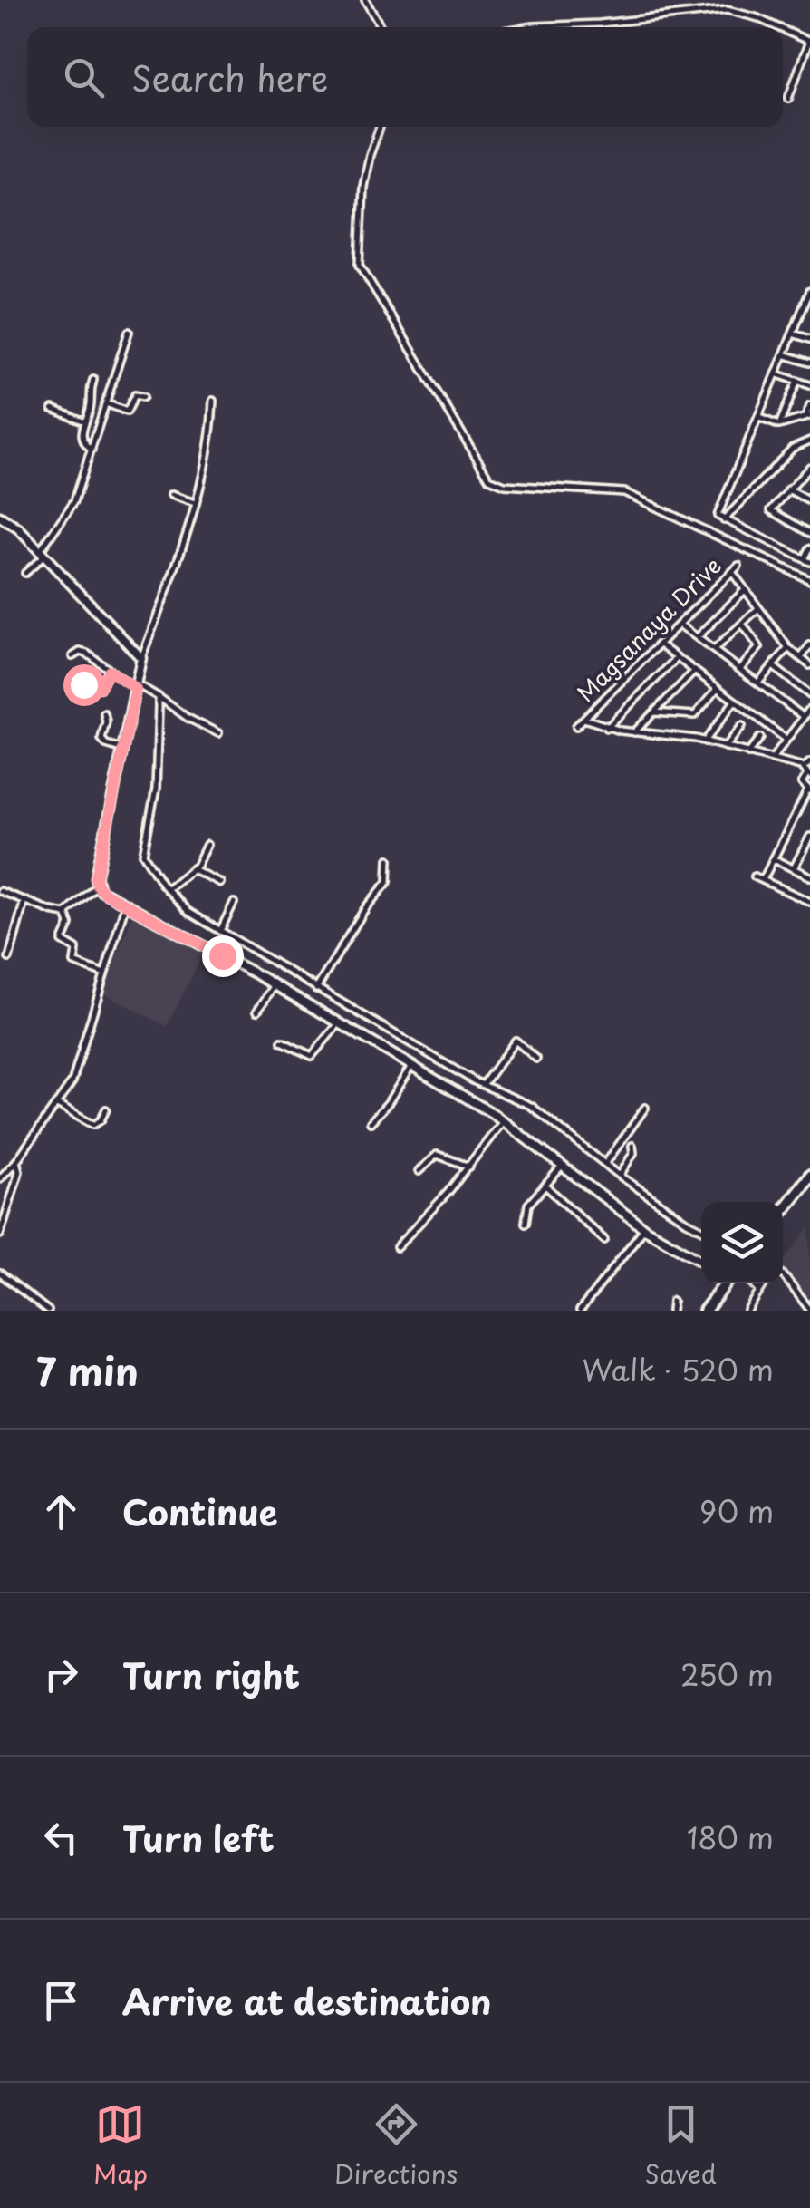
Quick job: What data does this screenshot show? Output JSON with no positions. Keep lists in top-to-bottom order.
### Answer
{
  "streets": {
    "street": ["Magsanaya Drive"]
  },
  "page": {
    "search": "Search here",
    "heading": ["7 min", "Walk · 520 m"],
    "list": [
      ["Continue", "90 m"],
      ["Turn right", "250 m"],
      ["Turn left", "180 m"],
      "Arrive at destination"
    ],
    "nav": ["Map", "Directions", "Saved"]
  }
}
